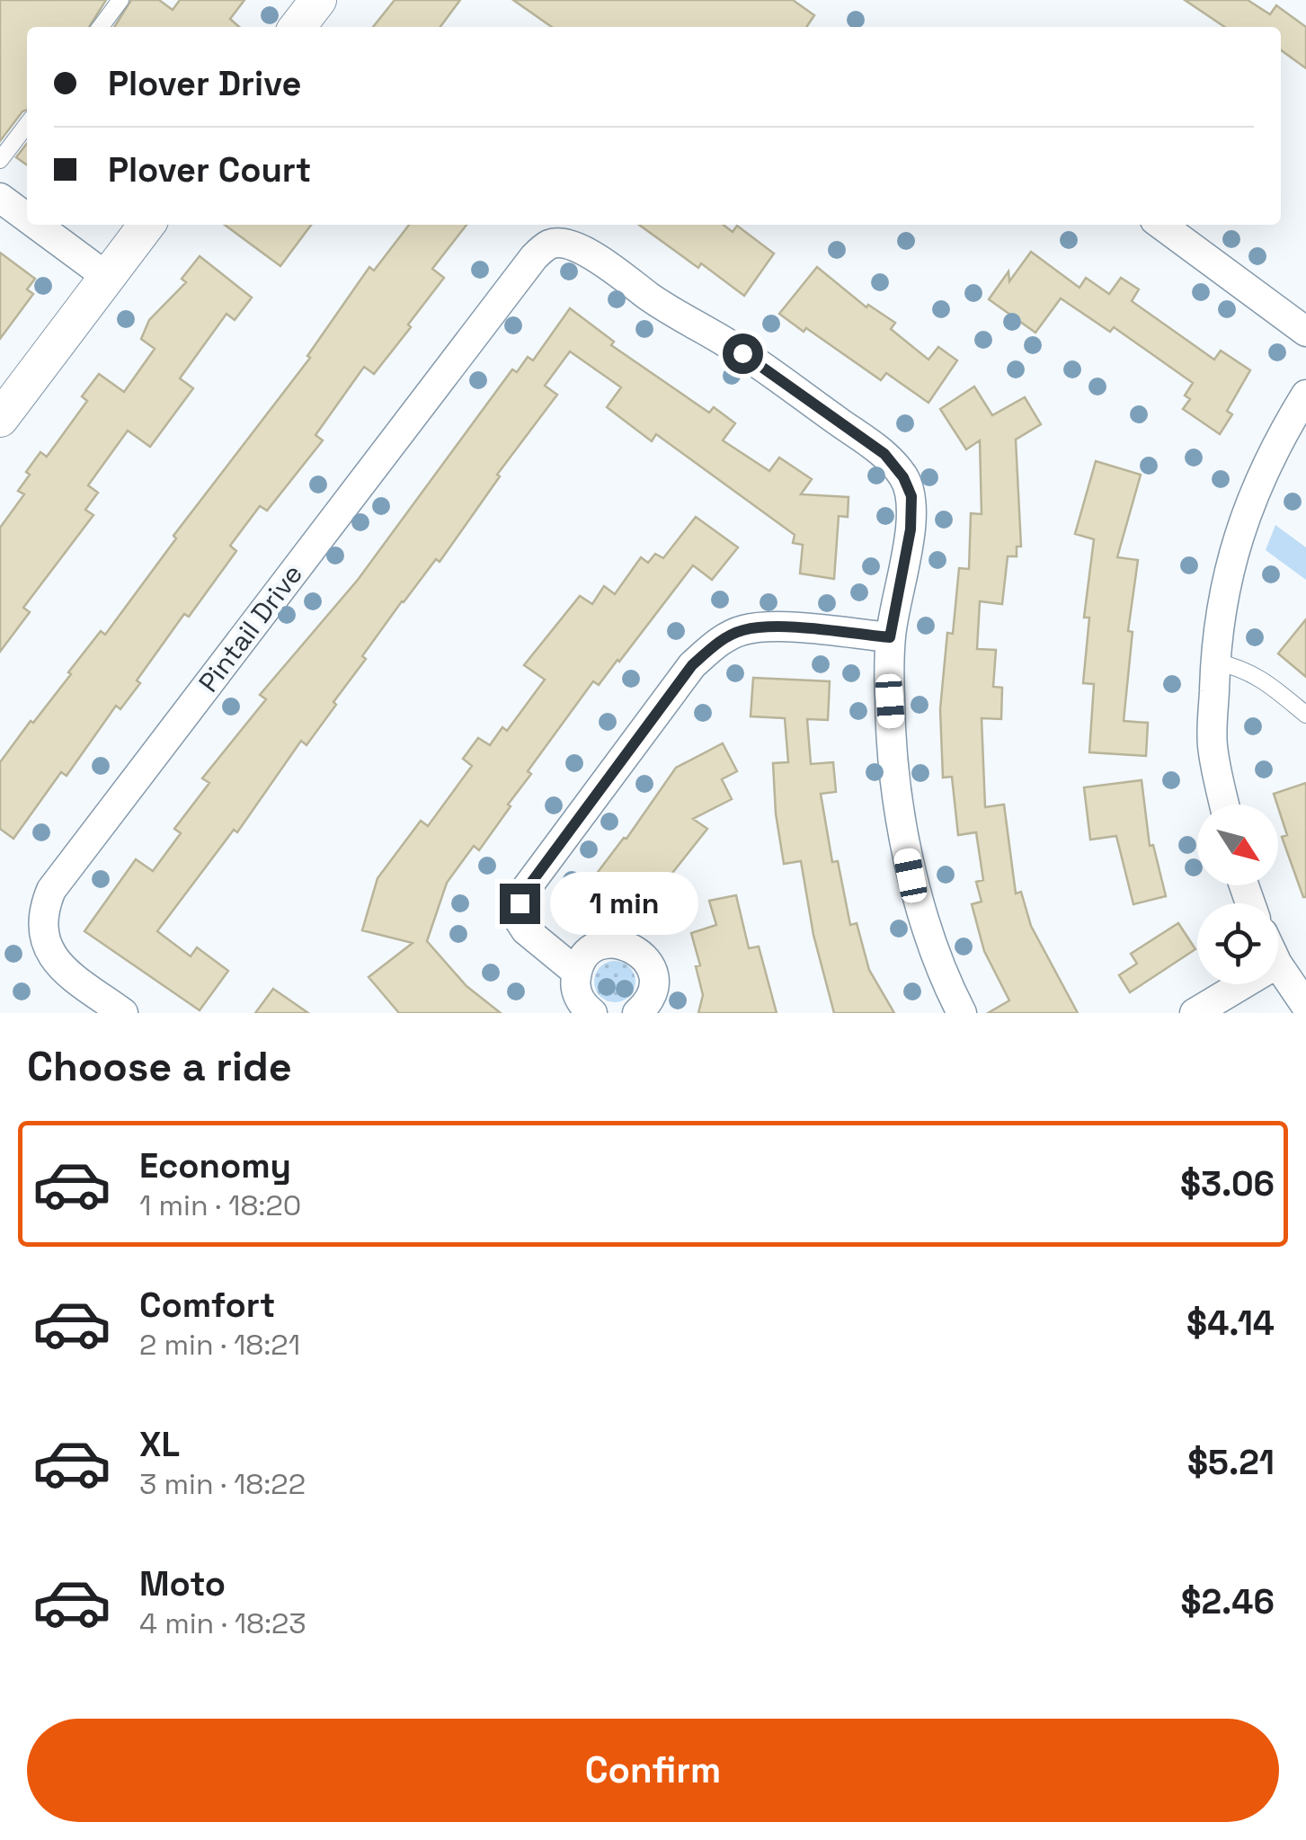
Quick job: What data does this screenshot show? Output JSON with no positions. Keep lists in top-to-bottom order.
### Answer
{
  "streets": {
    "street": ["Pintail Drive"]
  },
  "north": "bottom right",
  "page": {
    "banner": ["Plover Drive", "Plover Court"],
    "bubble": "1 min",
    "heading": "Choose a ride",
    "list": [
      {
        "name": "Economy",
        "note": "1 min · 18:20",
        "value": "$3.06"
      },
      {
        "name": "Comfort",
        "note": "2 min · 18:21",
        "value": "$4.14"
      },
      {
        "name": "XL",
        "note": "3 min · 18:22",
        "value": "$5.21"
      },
      {
        "name": "Moto",
        "note": "4 min · 18:23",
        "value": "$2.46"
      }
    ],
    "buttons": "Confirm"
  }
}
